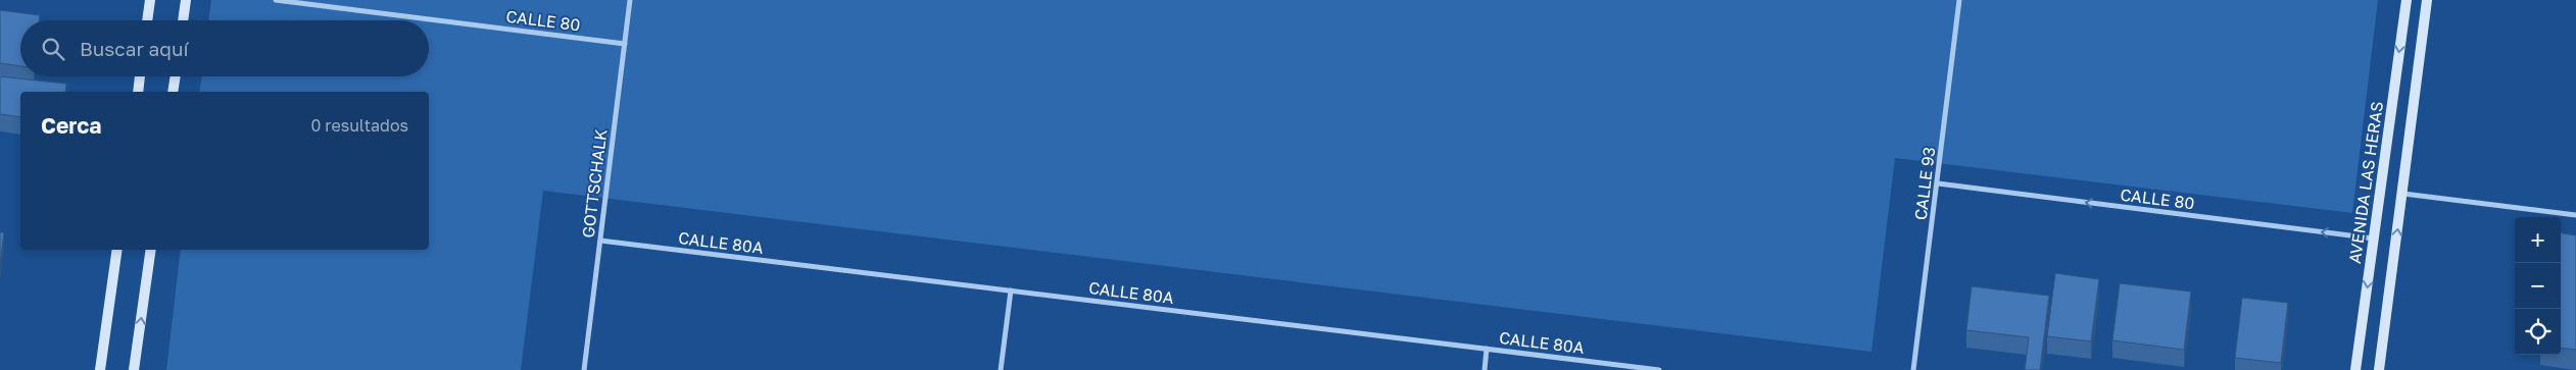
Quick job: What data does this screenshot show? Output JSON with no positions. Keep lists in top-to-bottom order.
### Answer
{
  "streets": {
    "main road": ["AVENIDA LAS HERAS"],
    "street": [
      "CALLE 80",
      "GOTTSCHALK",
      "CALLE 93",
      "CALLE 80A"
    ]
  },
  "crossings": [
    ["CALLE 80", "AVENIDA LAS HERAS"],
    ["CALLE 80", "GOTTSCHALK"],
    ["CALLE 80", "CALLE 93"],
    ["GOTTSCHALK", "CALLE 80A"]
  ],
  "one_way": ["CALLE 80"],
  "page": {
    "search": "Buscar aquí",
    "heading": ["Cerca", "0 resultados"],
    "map_buttons": ["+", "−"]
  }
}
